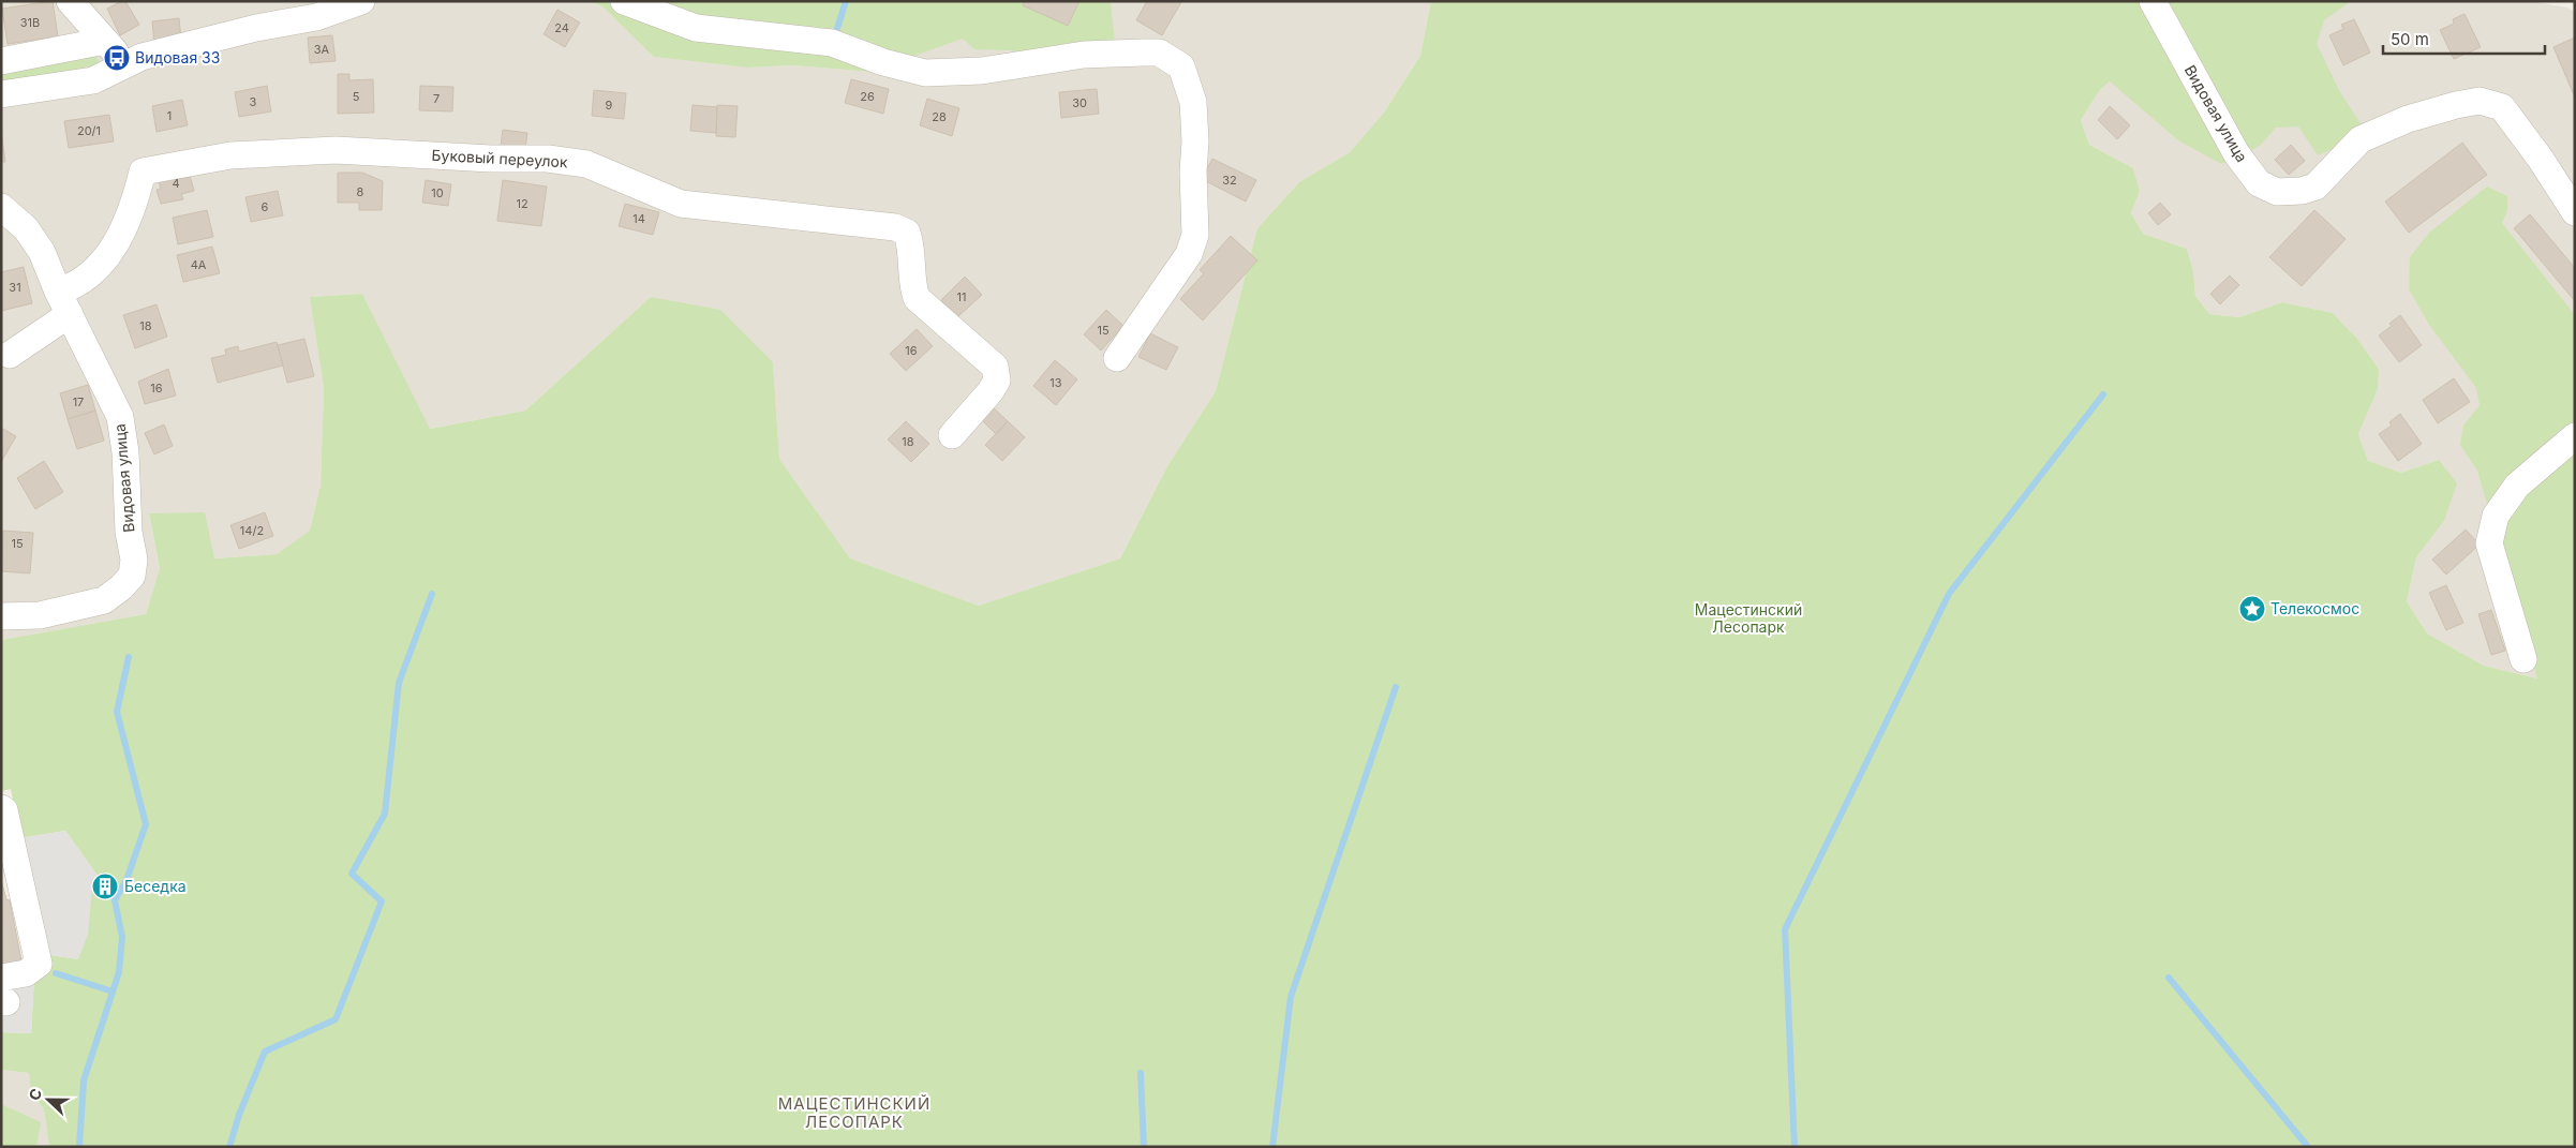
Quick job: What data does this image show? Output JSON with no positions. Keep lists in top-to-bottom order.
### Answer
{
  "streets": {
    "street": ["Видовая улица", "Буковый переулок"]
  },
  "crossings": [
    ["Видовая улица", "Буковый переулок"]
  ],
  "districts": ["МАЦЕСТИНСКИЙ ЛЕСОПАРК"],
  "parks": ["Мацестинский Лесопарк"],
  "places": {
    "bus stop": ["Видовая 33"],
    "place": ["Телекосмос"],
    "building": ["Беседка"]
  },
  "house_numbers": [
    "31В",
    "24",
    "3А",
    "5",
    "26",
    "7",
    "3",
    "30",
    "9",
    "1",
    "28",
    "20/1",
    "32",
    "4",
    "8",
    "10",
    "12",
    "6",
    "14",
    "4А",
    "31",
    "11",
    "18",
    "15",
    "16",
    "13",
    "16",
    "17",
    "18",
    "14/2",
    "15"
  ],
  "scale_bar": "50 m",
  "north": "left"
}
